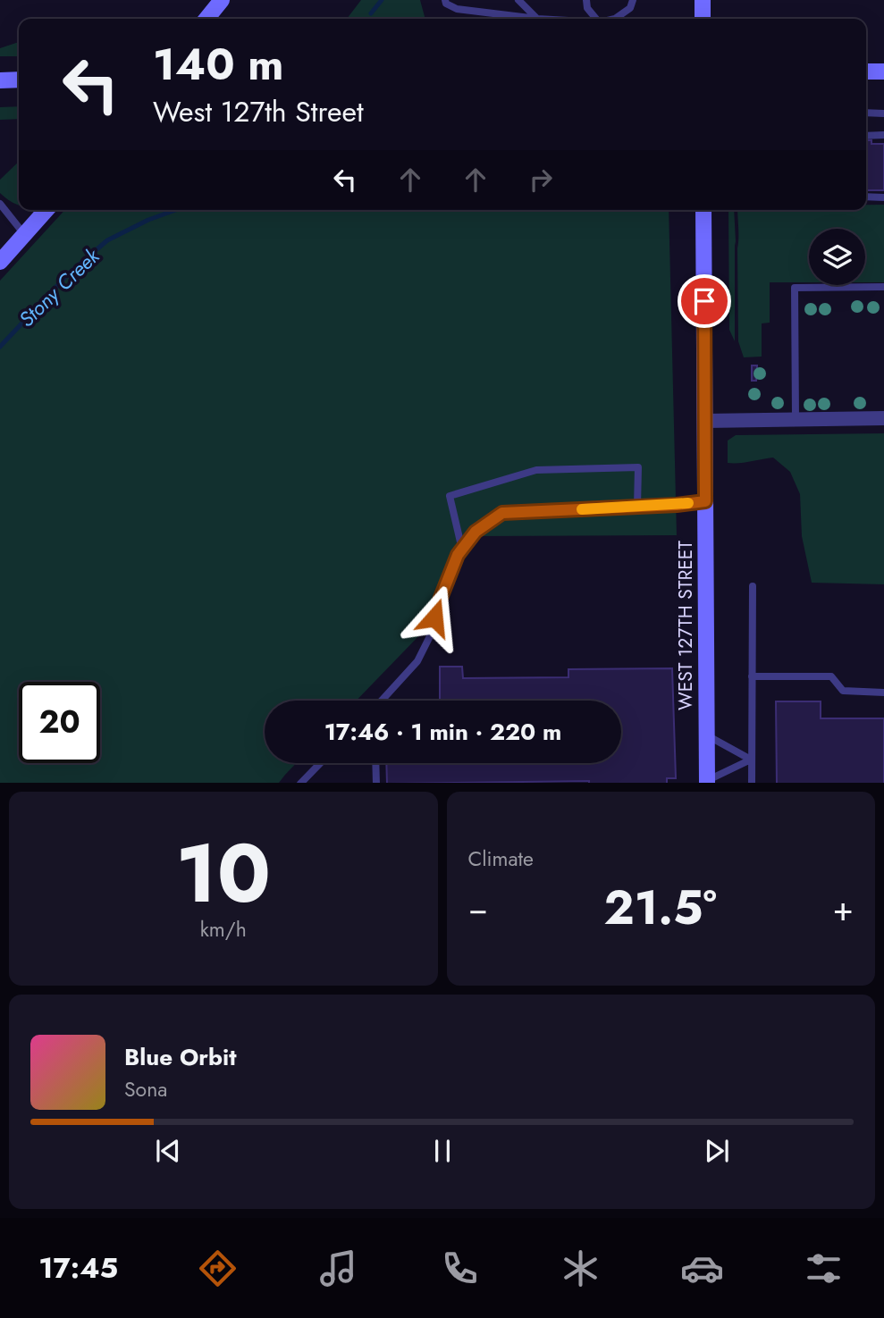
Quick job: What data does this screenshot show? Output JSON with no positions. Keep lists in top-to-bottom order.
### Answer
{
  "streets": {
    "main road": ["WEST 127TH STREET"]
  },
  "water": ["Stony Creek"],
  "page": {
    "turn": ["140 m", "West 127th Street"],
    "limit": "20",
    "trip": "17:46 · 1 min · 220 m",
    "tile": [
      ["10", "km/h"],
      "Climate"
    ],
    "heat": ["−", "21.5°", "+"],
    "song": ["Blue Orbit", "Sona"],
    "tabs": "17:45"
  }
}
